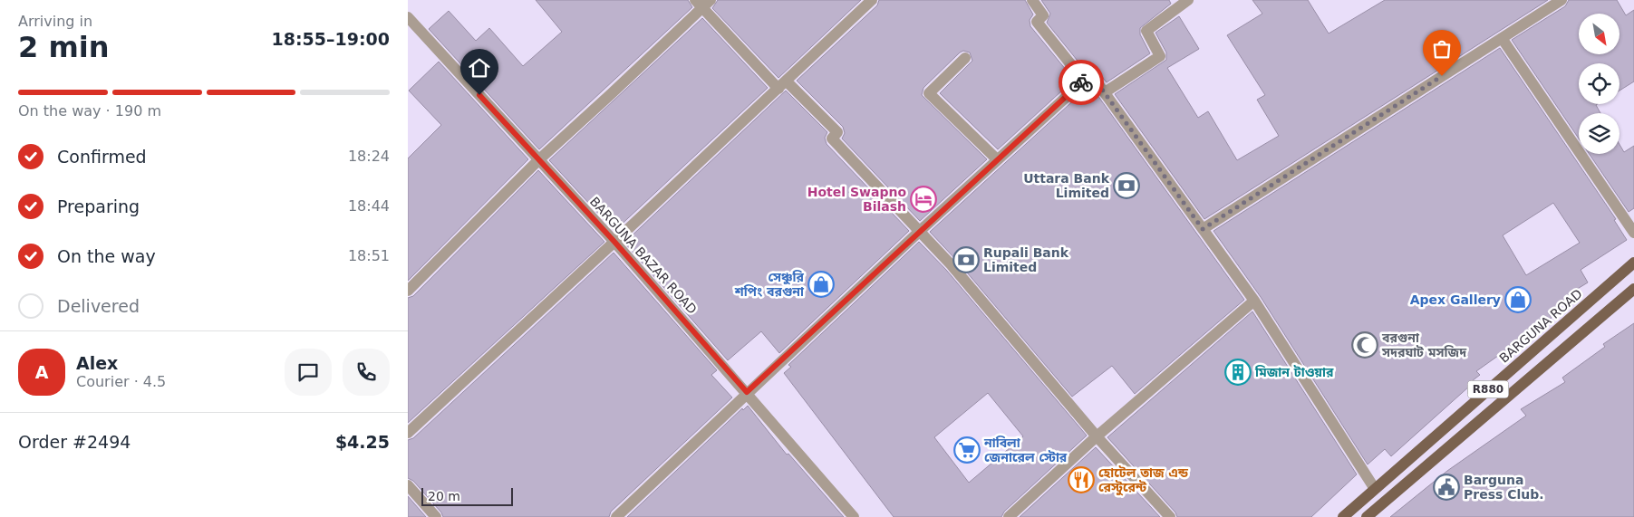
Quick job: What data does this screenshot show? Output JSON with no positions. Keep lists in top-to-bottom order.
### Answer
{
  "streets": {
    "main road": ["BARGUNA ROAD", "R880"],
    "street": ["BARGUNA BAZAR ROAD"]
  },
  "places": {
    "bank": ["Uttara Bank Limited", "Rupali Bank Limited"],
    "hotel": ["Hotel Swapno Bilash"],
    "shop": ["সেঞ্চুরি শপিং বরগুনা", "Apex Gallery"],
    "mosque": ["বরগুনা সদরঘাট মসজিদ"],
    "building": ["মিজান টাওয়ার"],
    "supermarket": ["নাবিলা জেনারেল স্টোর"],
    "restaurant": ["হোটেল তাজ এন্ড রেস্টুরেন্ট"],
    "public building": ["Barguna Press Club."]
  },
  "scale_bar": "20 m",
  "north": "bottom right",
  "page": {
    "heading": ["2 min", "Arriving in", "18:55–19:00"],
    "panel": [
      "Alex",
      "Courier · 4.5",
      "Order #2494",
      "$4.25"
    ],
    "bar": "On the way · 190 m",
    "list": [
      ["Confirmed", "18:24"],
      ["Preparing", "18:44"],
      ["On the way", "18:51"],
      "Delivered"
    ],
    "round": "A",
    "scale": "20 m"
  }
}
